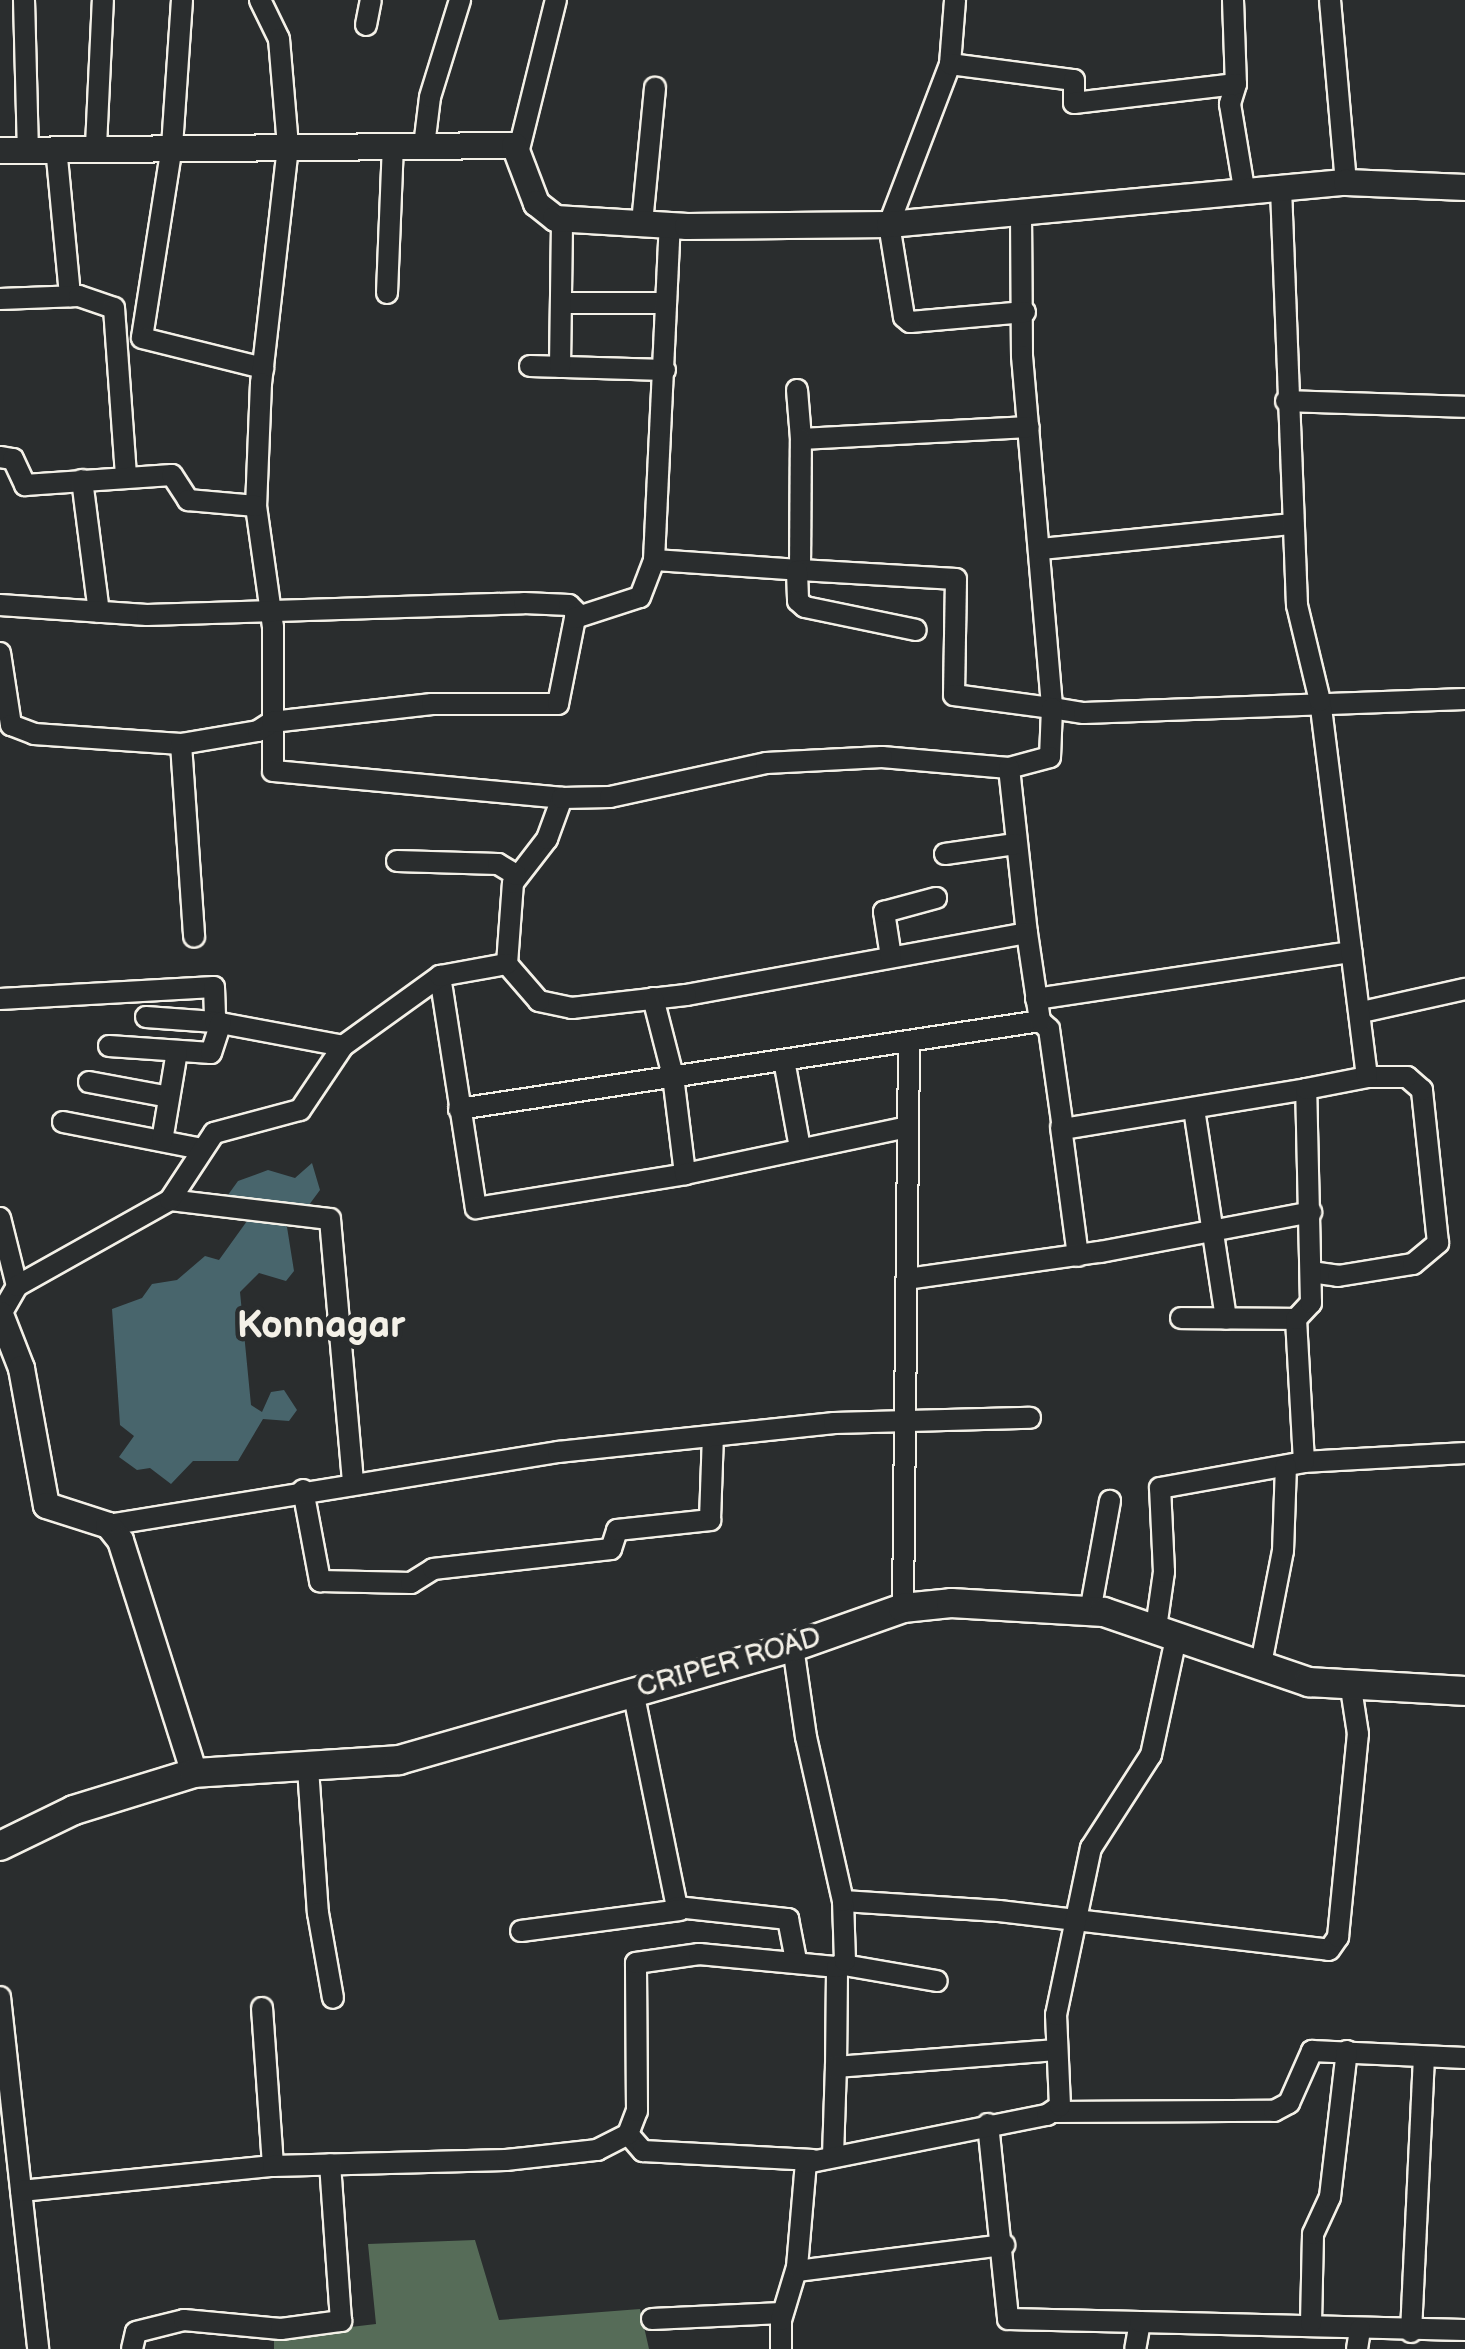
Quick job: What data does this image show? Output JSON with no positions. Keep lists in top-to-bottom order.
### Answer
{
  "streets": {
    "main road": ["CRIPER ROAD"]
  },
  "districts": ["Konnagar"]
}
